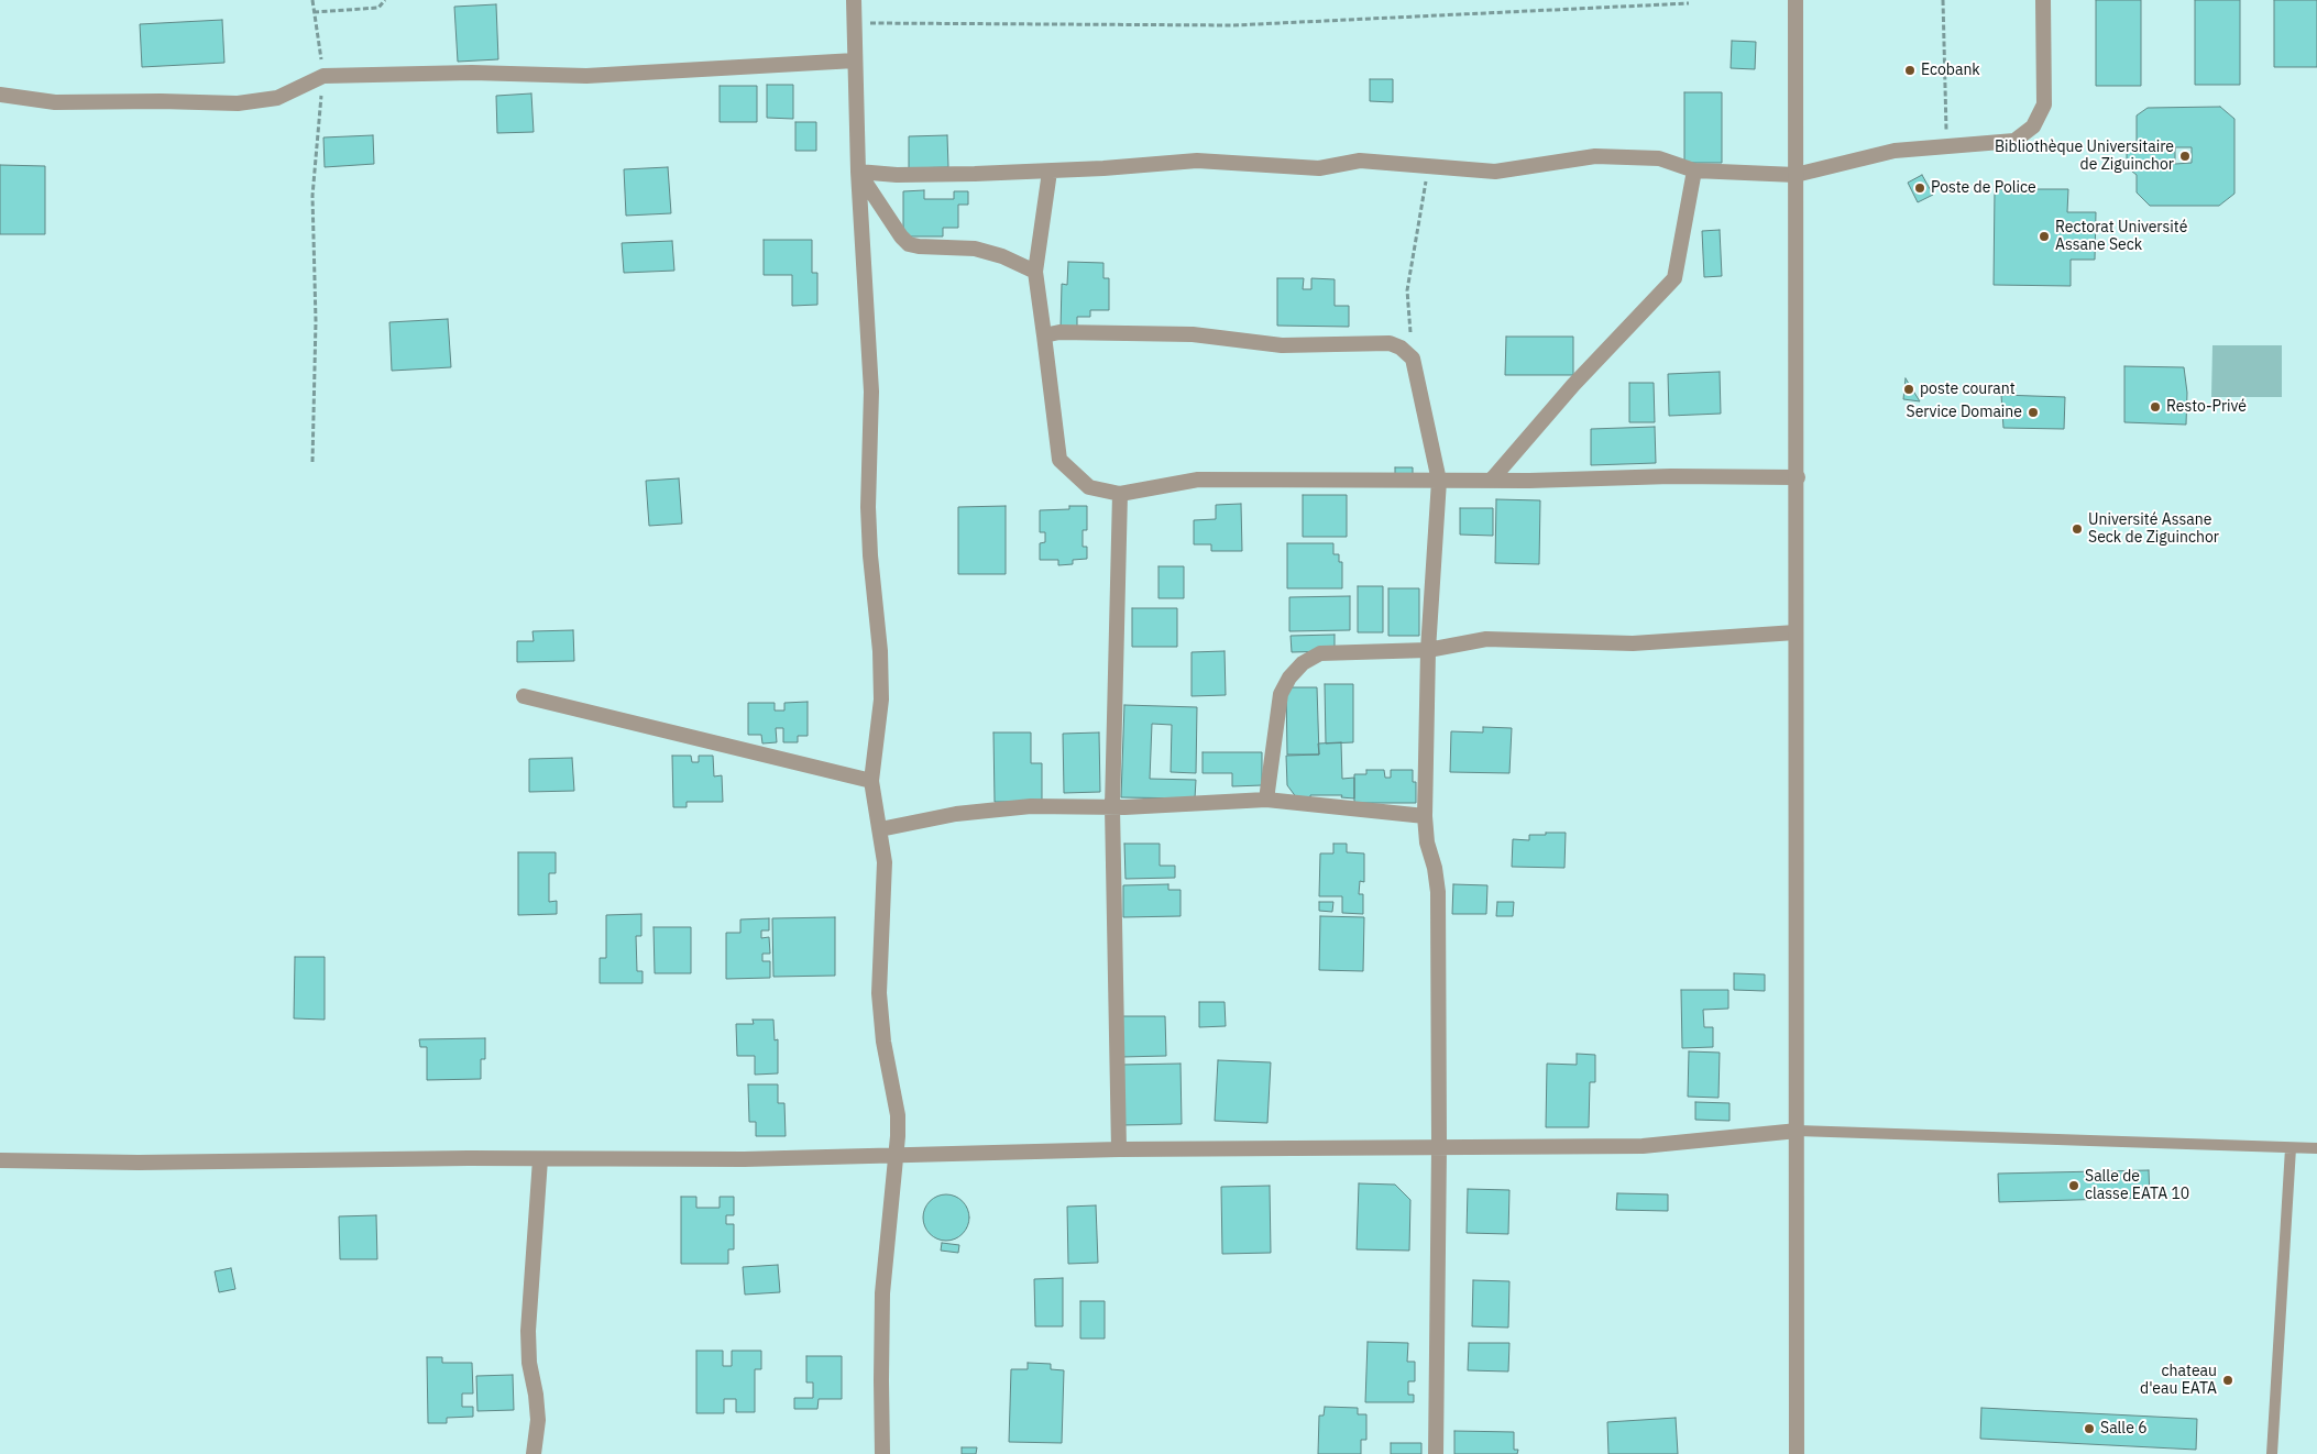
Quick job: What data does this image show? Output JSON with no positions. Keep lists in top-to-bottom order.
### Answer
{
  "places": [
    "Ecobank",
    "Bibliothèque Universitaire de Ziguinchor",
    "Poste de Police",
    "Rectorat Université Assane Seck",
    "poste courant",
    "Resto-Privé",
    "Service Domaine",
    "Université Assane Seck de Ziguinchor",
    "Salle de classe EATA 10",
    "chateau d'eau EATA",
    "Salle 6"
  ]
}
